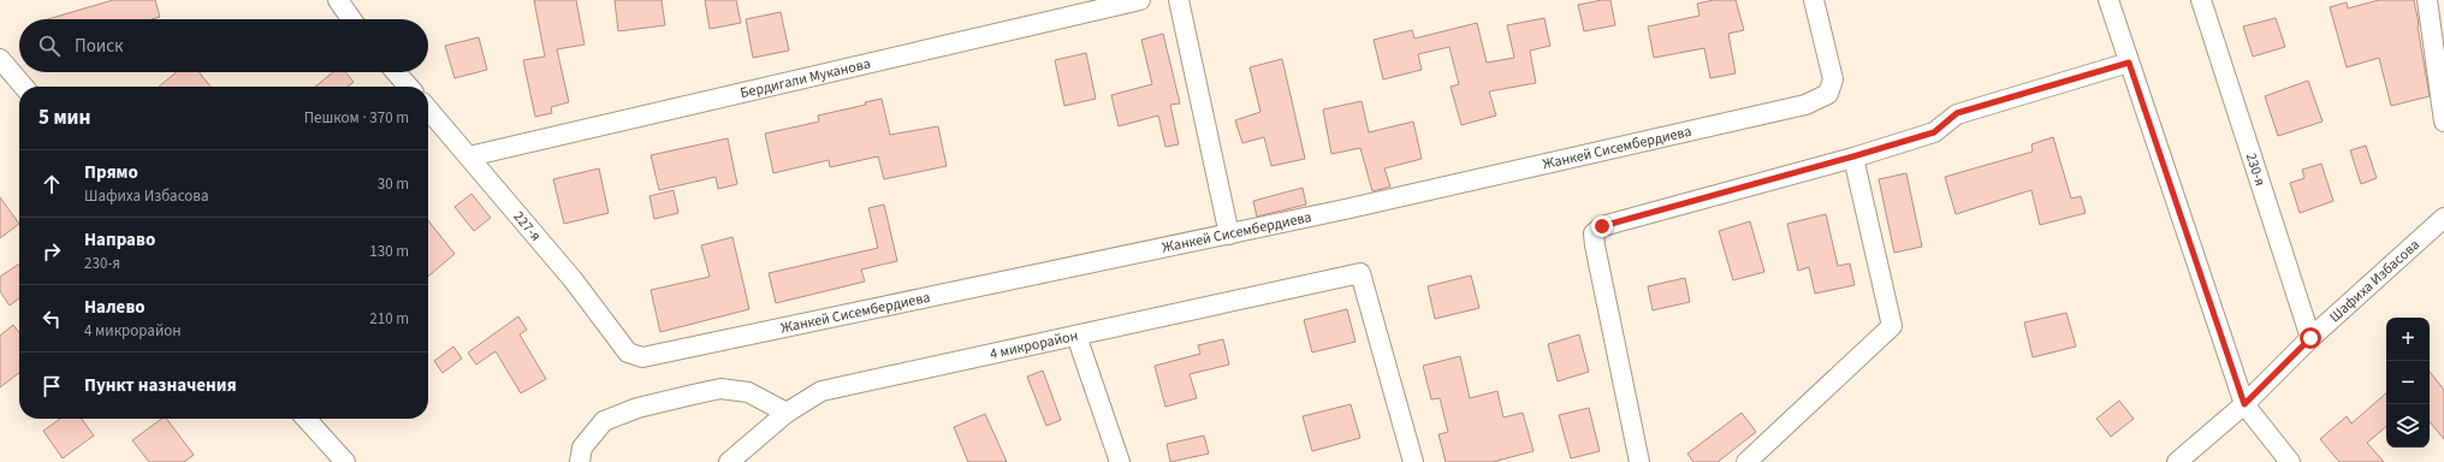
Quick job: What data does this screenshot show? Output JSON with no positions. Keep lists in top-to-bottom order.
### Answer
{
  "streets": {
    "street": [
      "Бердигали Муканова",
      "Жанкей Сисембердиева",
      "230-я",
      "227-я",
      "Шафиха Избасова",
      "4 микрорайон"
    ]
  },
  "crossings": [
    ["Бердигали Муканова", "227-я"],
    ["Жанкей Сисембердиева", "227-я"],
    ["230-я", "Шафиха Избасова"]
  ],
  "page": {
    "search": "Поиск",
    "heading": ["5 мин", "Пешком · 370 m"],
    "list": [
      ["Прямо", "Шафиха Избасова", "30 m"],
      ["Направо", "230-я", "130 m"],
      ["Налево", "4 микрорайон", "210 m"],
      "Пункт назначения"
    ],
    "map_buttons": ["+", "−"]
  }
}
